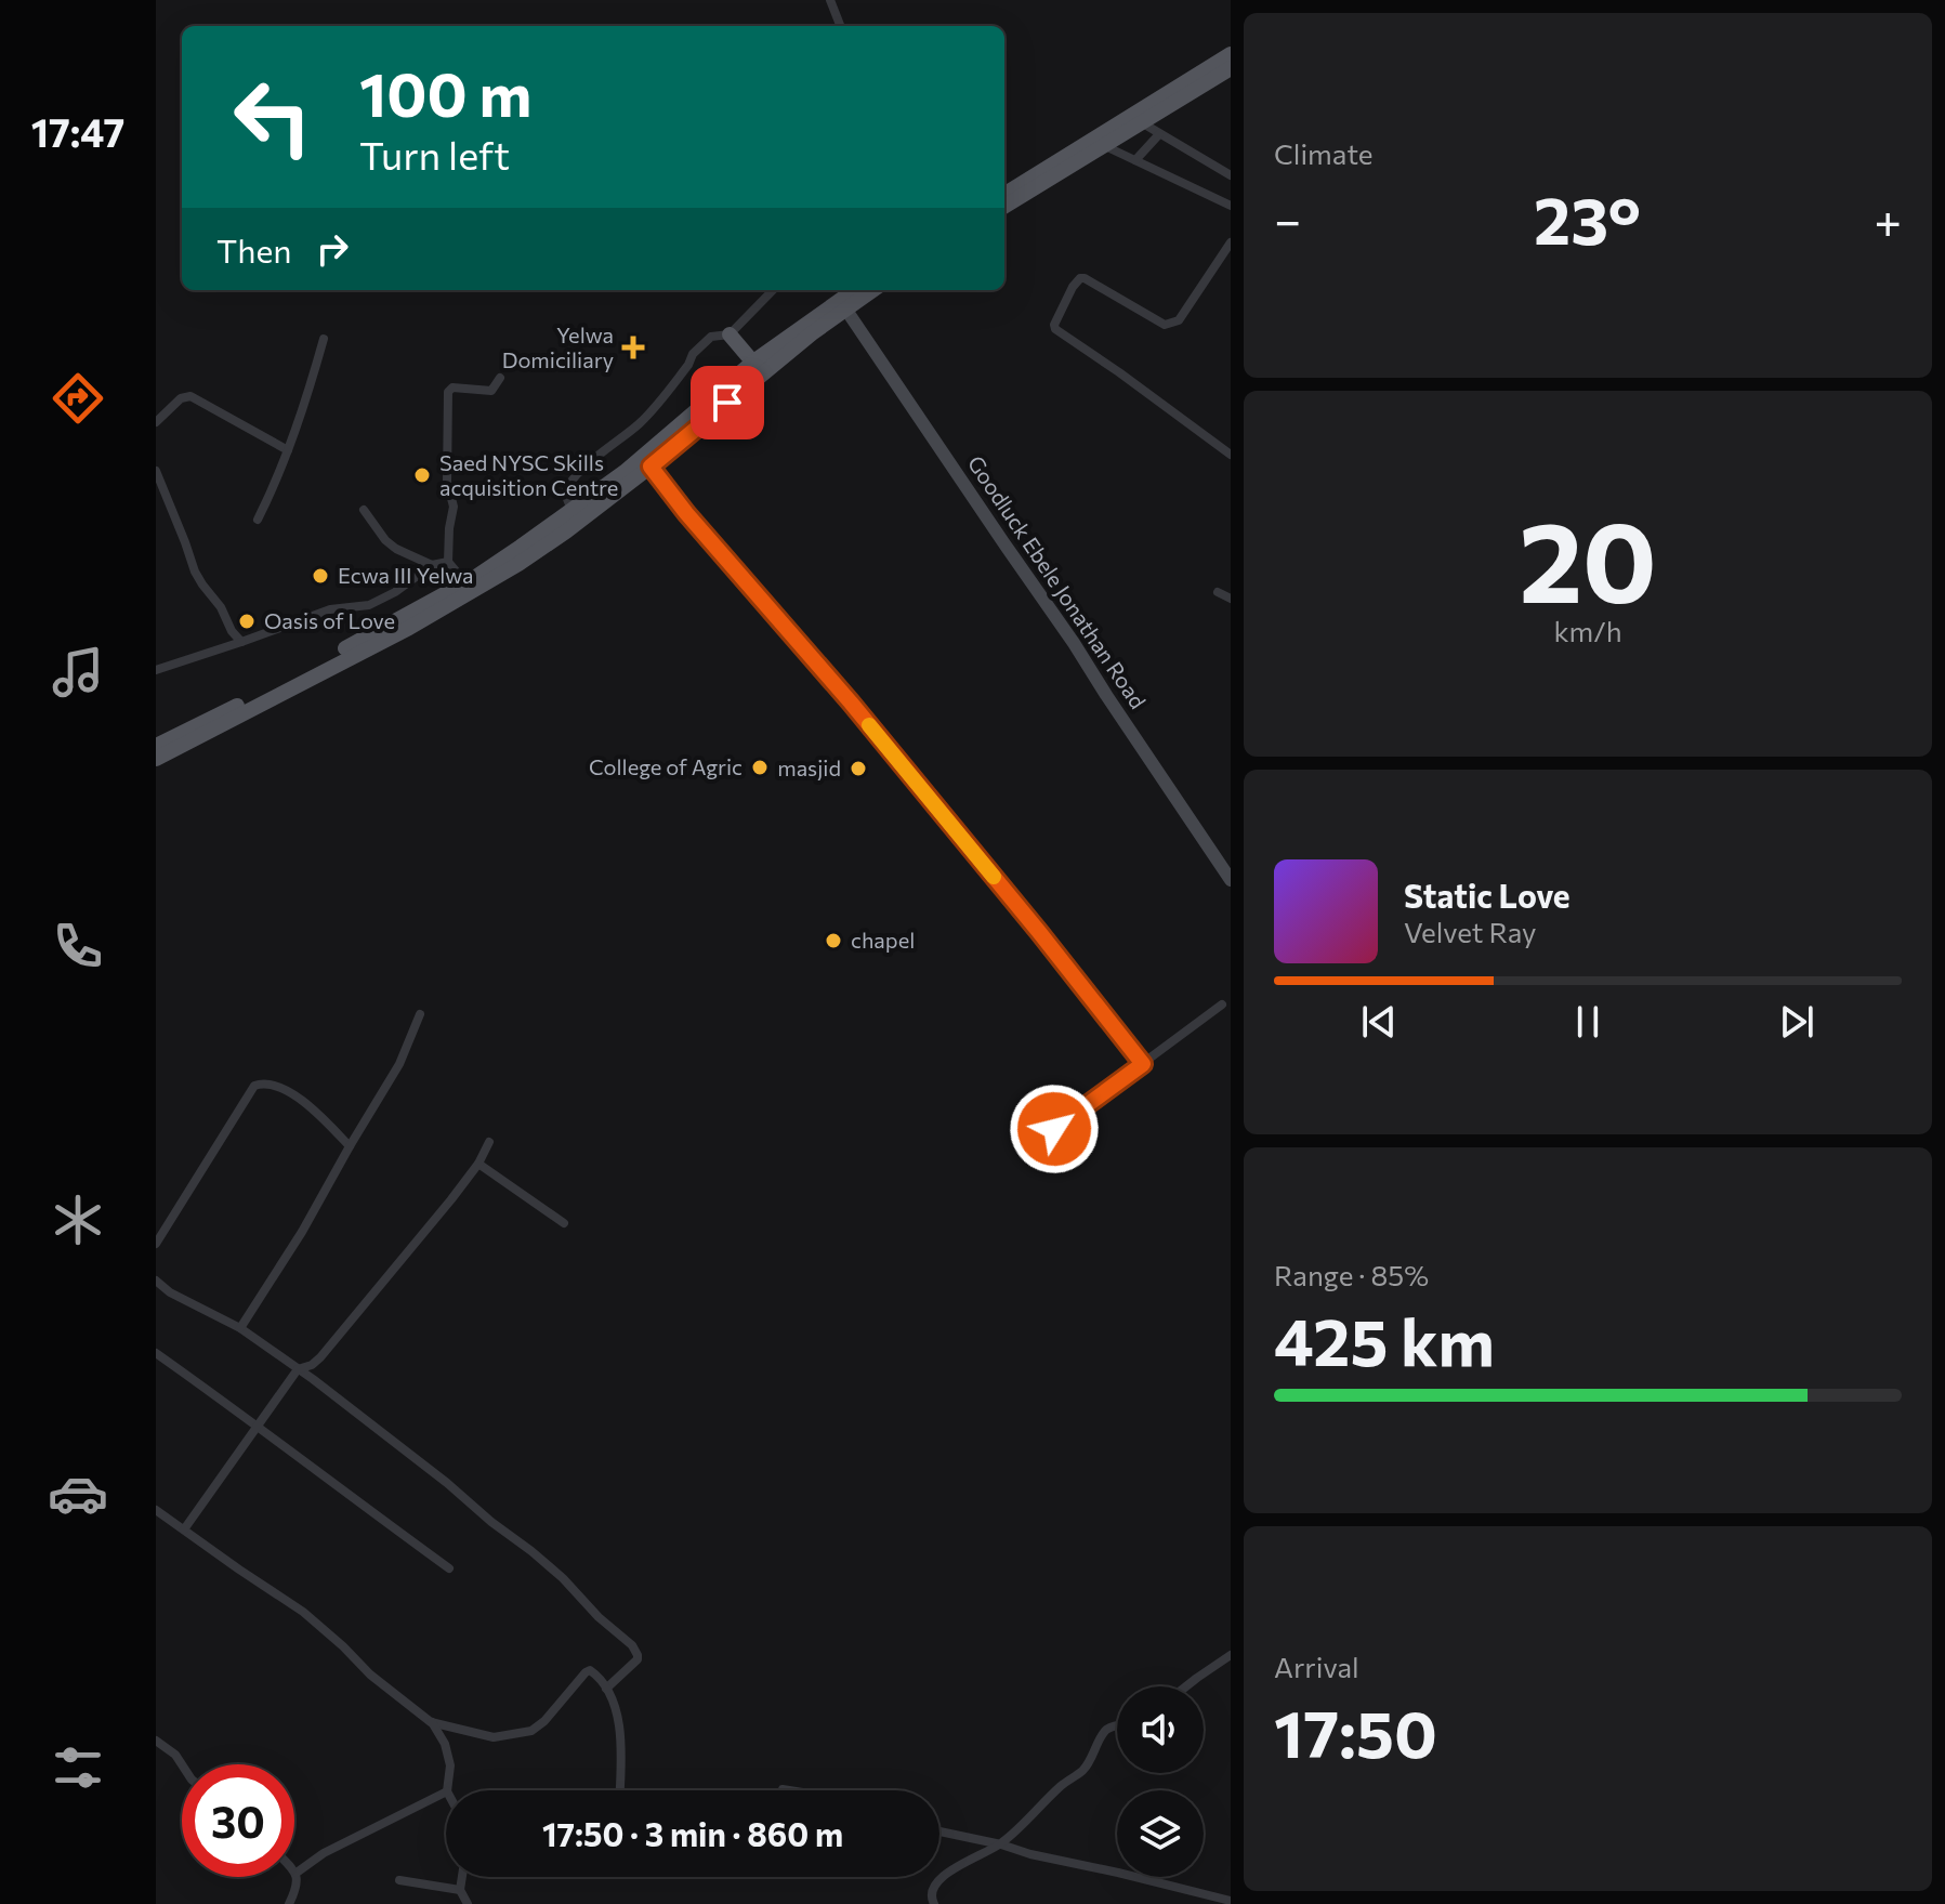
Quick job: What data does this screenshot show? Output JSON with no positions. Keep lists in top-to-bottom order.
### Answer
{
  "streets": {
    "main road": ["Goodluck Ebele Jonathan Road"]
  },
  "places": {
    "health": ["Yelwa Domiciliary"],
    "other": [
      "Saed NYSC Skills acquisition Centre",
      "Ecwa III Yelwa",
      "Oasis of Love",
      "College of Agric",
      "masjid",
      "chapel"
    ]
  },
  "page": {
    "tabs": "17:47",
    "tile": [
      "Climate",
      ["20", "km/h"],
      ["Range · 85%", "425 km"],
      ["Arrival", "17:50"]
    ],
    "turn": ["100 m", "Turn left"],
    "heat": ["−", "23°", "+"],
    "then": "Then",
    "song": ["Static Love", "Velvet Ray"],
    "limit": "30",
    "trip": "17:50 · 3 min · 860 m"
  }
}
